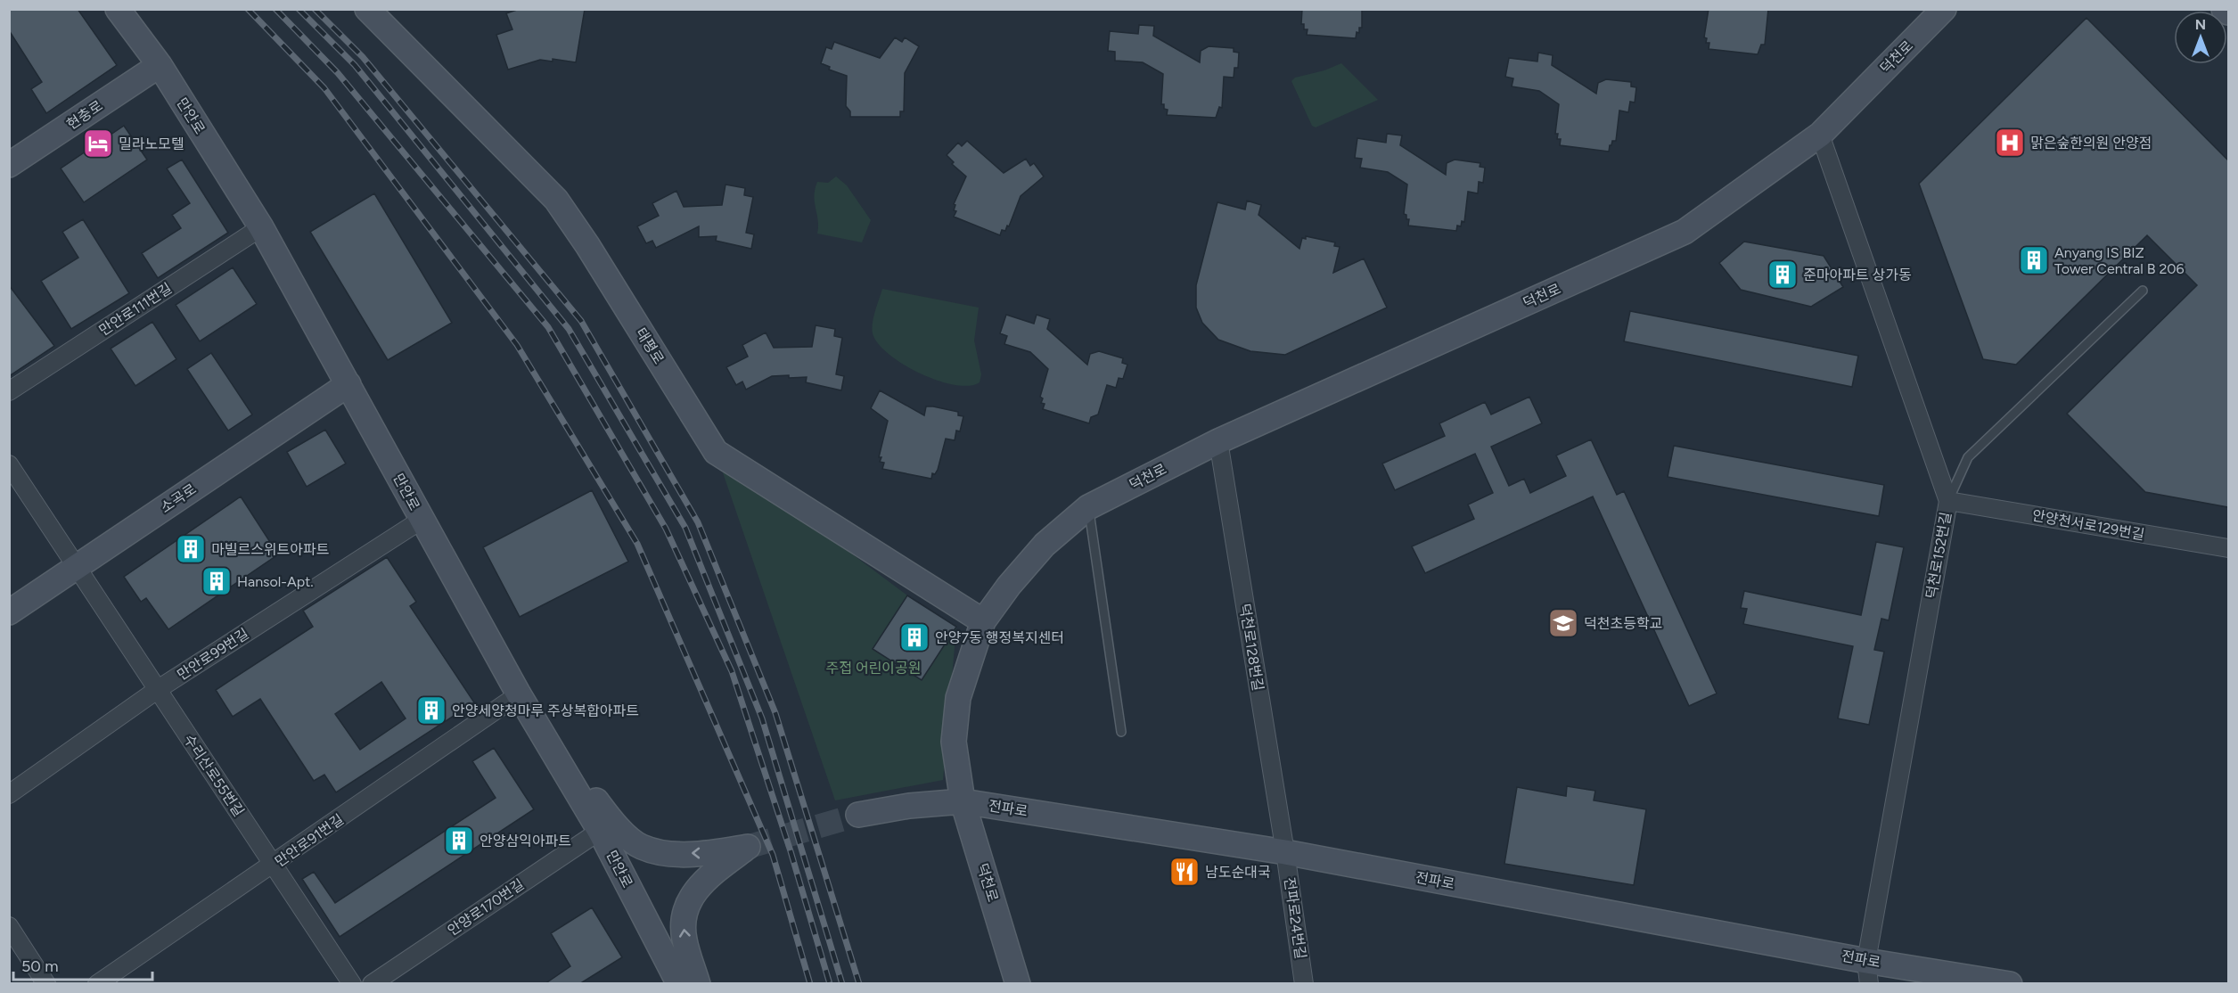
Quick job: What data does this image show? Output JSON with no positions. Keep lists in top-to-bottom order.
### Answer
{
  "streets": {
    "street": [
      "덕천로",
      "현충로",
      "만안로",
      "만안로111번길",
      "태평로",
      "소곡로",
      "안양천서로129번길",
      "덕천로152번길",
      "덕천로128번길",
      "만안로99번길",
      "수리산로55번길",
      "전파로",
      "만안로91번길",
      "안양로170번길",
      "전파로24번길"
    ]
  },
  "crossings": [
    ["덕천로", "태평로"],
    ["덕천로", "덕천로152번길"],
    ["덕천로", "덕천로128번길"],
    ["덕천로", "전파로"],
    ["현충로", "만안로"],
    ["만안로", "만안로111번길"],
    ["만안로", "소곡로"],
    ["만안로", "만안로99번길"],
    ["만안로", "만안로91번길"],
    ["만안로", "안양로170번길"],
    ["소곡로", "수리산로55번길"],
    ["안양천서로129번길", "덕천로152번길"],
    ["덕천로152번길", "전파로"],
    ["덕천로128번길", "전파로"],
    ["덕천로128번길", "전파로24번길"],
    ["만안로99번길", "수리산로55번길"],
    ["수리산로55번길", "만안로91번길"],
    ["전파로", "전파로24번길"]
  ],
  "parks": ["주접 어린이공원"],
  "places": {
    "hospital": ["맑은숲한의원 안양점"],
    "hotel": ["밀라노모텔"],
    "building": [
      "Anyang IS BIZ Tower Central B 206",
      "준마아파트 상가동",
      "마빌르스위트아파트",
      "Hansol-Apt.",
      "안양7동 행정복지센터",
      "안양세양청마루 주상복합아파트",
      "안양삼익아파트"
    ],
    "school or university": ["덕천초등학교"],
    "restaurant": ["남도순대국"]
  },
  "scale_bar": "50 m",
  "north": "top"
}
